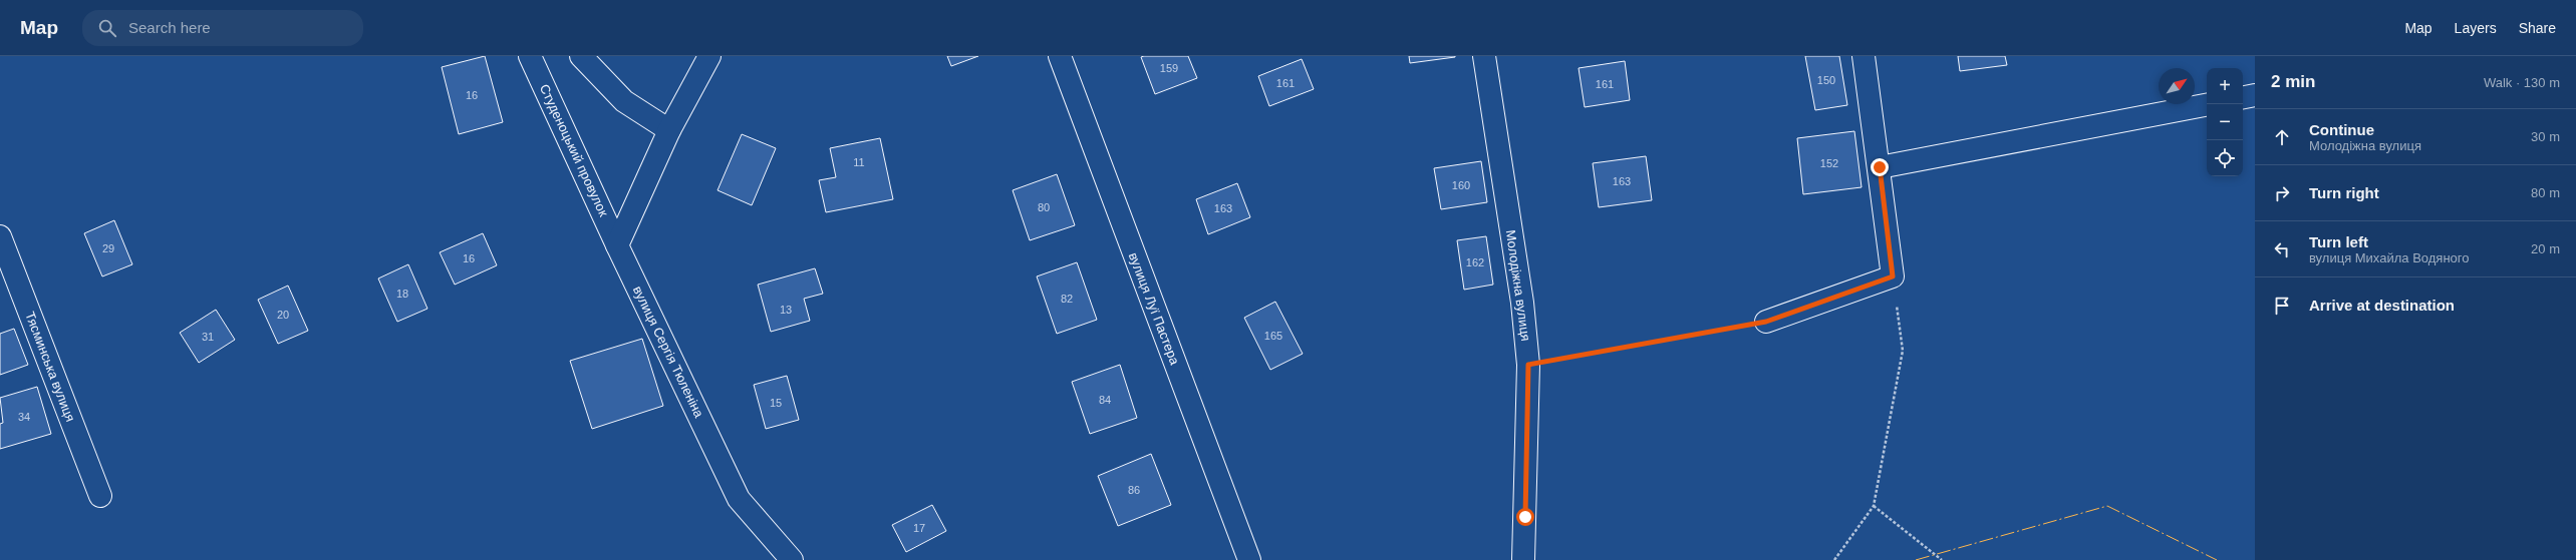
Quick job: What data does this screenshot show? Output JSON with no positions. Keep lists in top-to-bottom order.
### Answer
{
  "streets": {
    "street": [
      "Студеноцький провулок",
      "Молодіжна вулиця",
      "вулиця Луї Пастера",
      "вулиця Сергія Тюленіна",
      "Тясминська вулиця"
    ]
  },
  "crossings": [
    ["Студеноцький провулок", "вулиця Сергія Тюленіна"]
  ],
  "house_numbers": [
    "159",
    "150",
    "161",
    "161",
    "16",
    "11",
    "152",
    "163",
    "160",
    "80",
    "163",
    "29",
    "16",
    "162",
    "18",
    "82",
    "13",
    "20",
    "165",
    "31",
    "84",
    "15",
    "34",
    "86",
    "17"
  ],
  "north": "top right",
  "page": {
    "header": "Map",
    "search": "Search here",
    "nav": ["Map", "Layers", "Share"],
    "heading": ["2 min", "Walk · 130 m"],
    "map_buttons": ["+", "−"],
    "list": [
      ["Continue", "Молодіжна вулиця", "30 m"],
      ["Turn right", "80 m"],
      ["Turn left", "вулиця Михайла Водяного", "20 m"],
      "Arrive at destination"
    ]
  }
}
